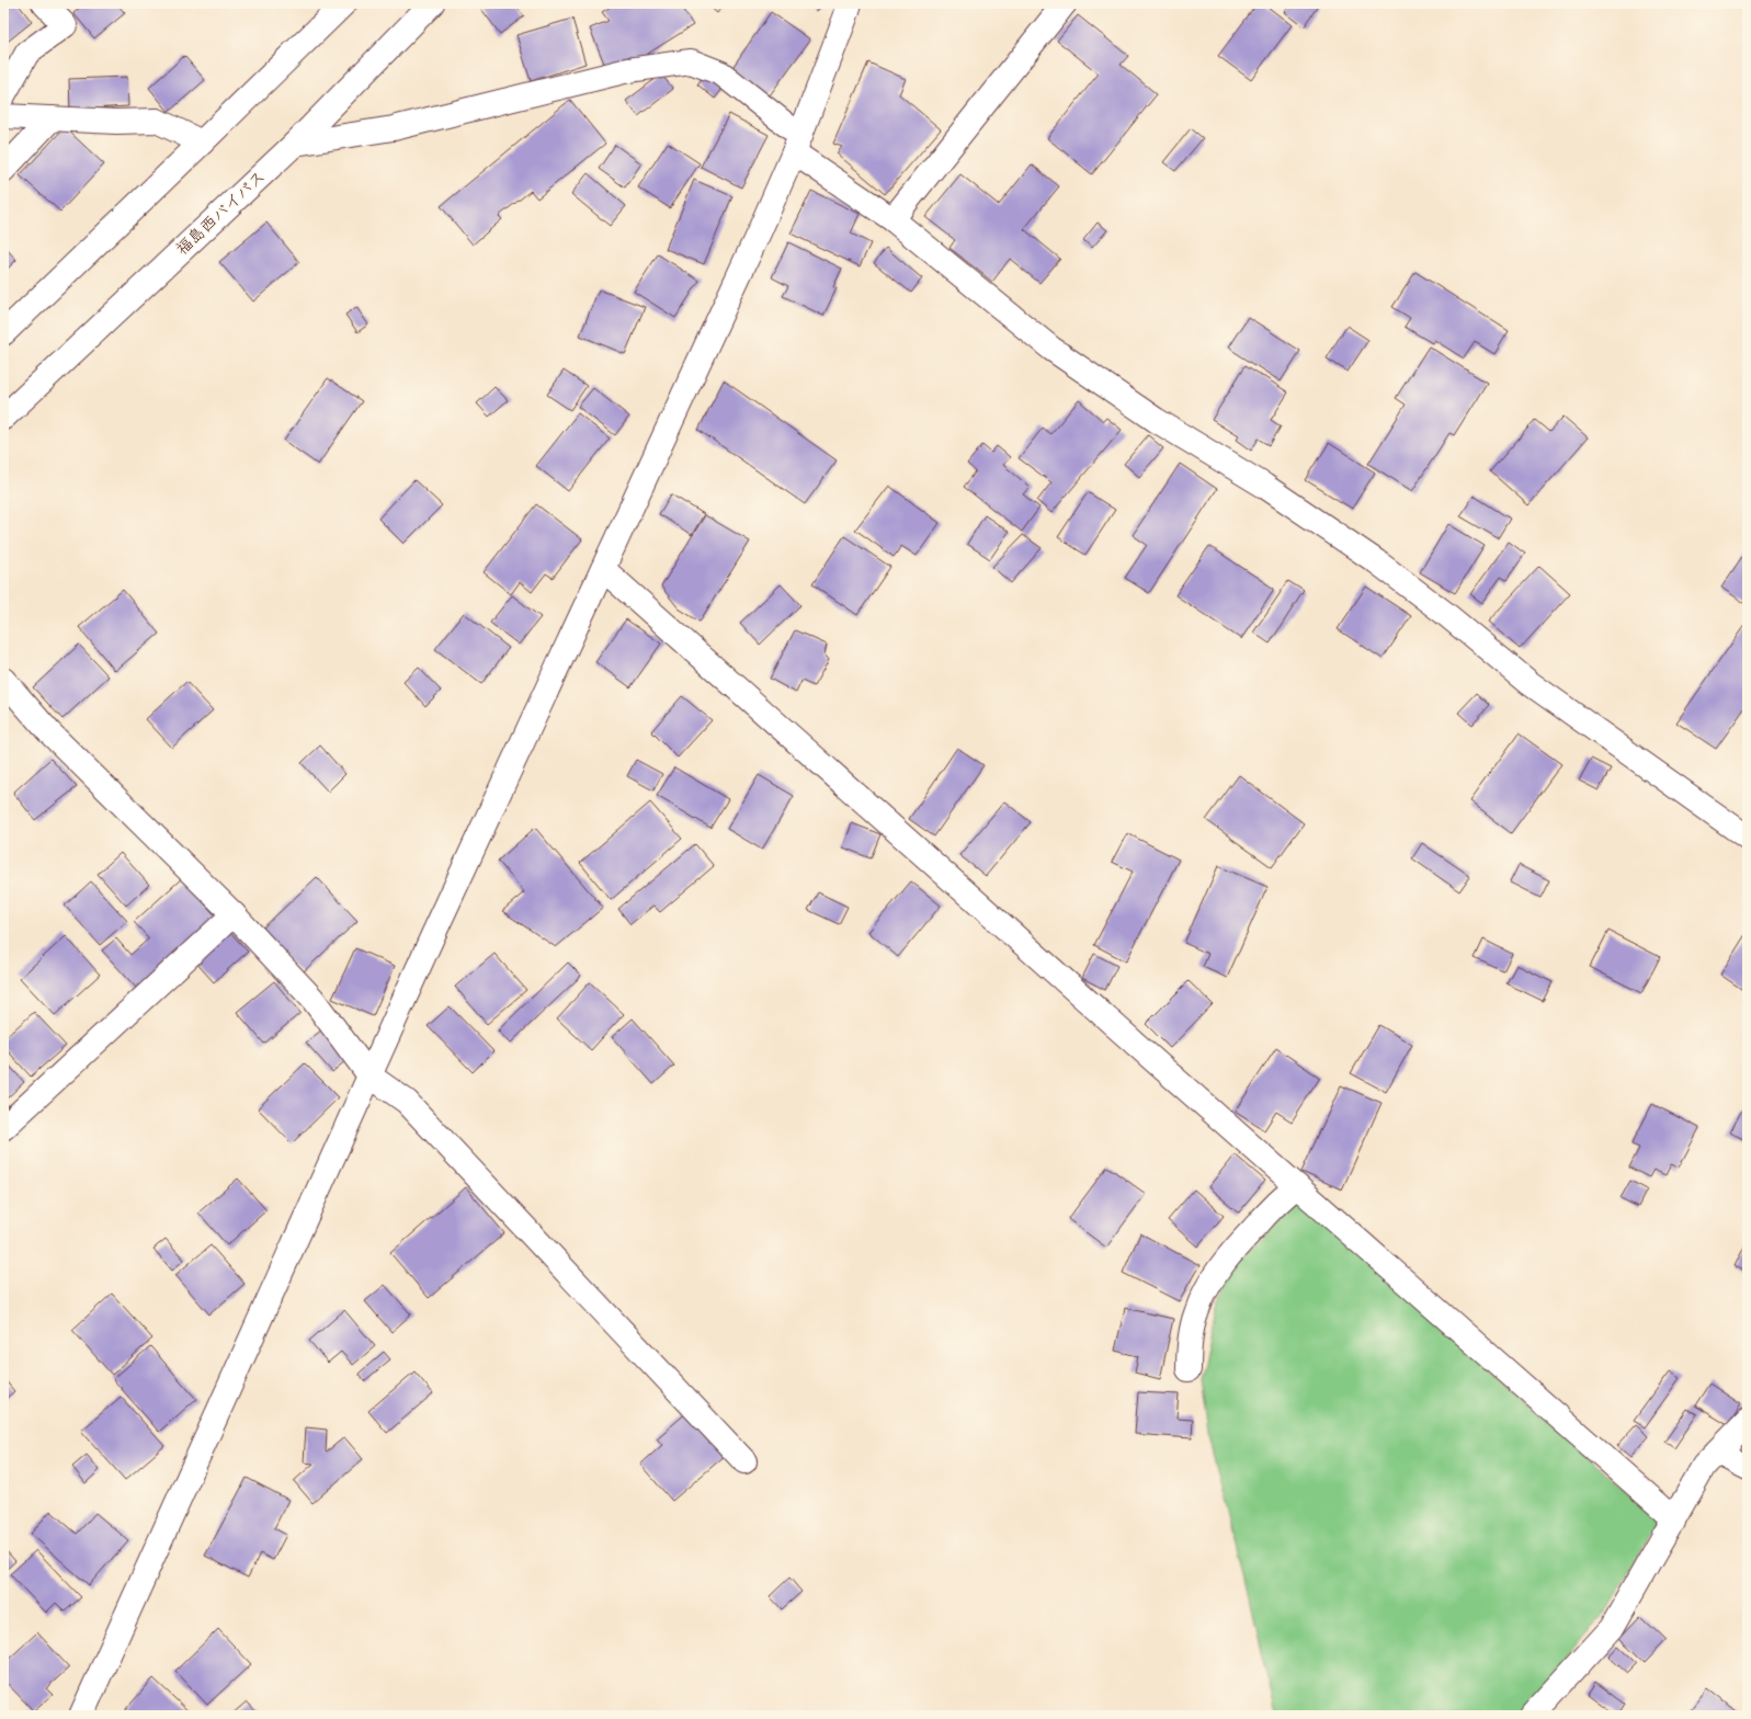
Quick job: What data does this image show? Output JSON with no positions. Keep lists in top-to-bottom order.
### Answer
{
  "streets": {
    "main road": ["福島西バイパス"]
  }
}
